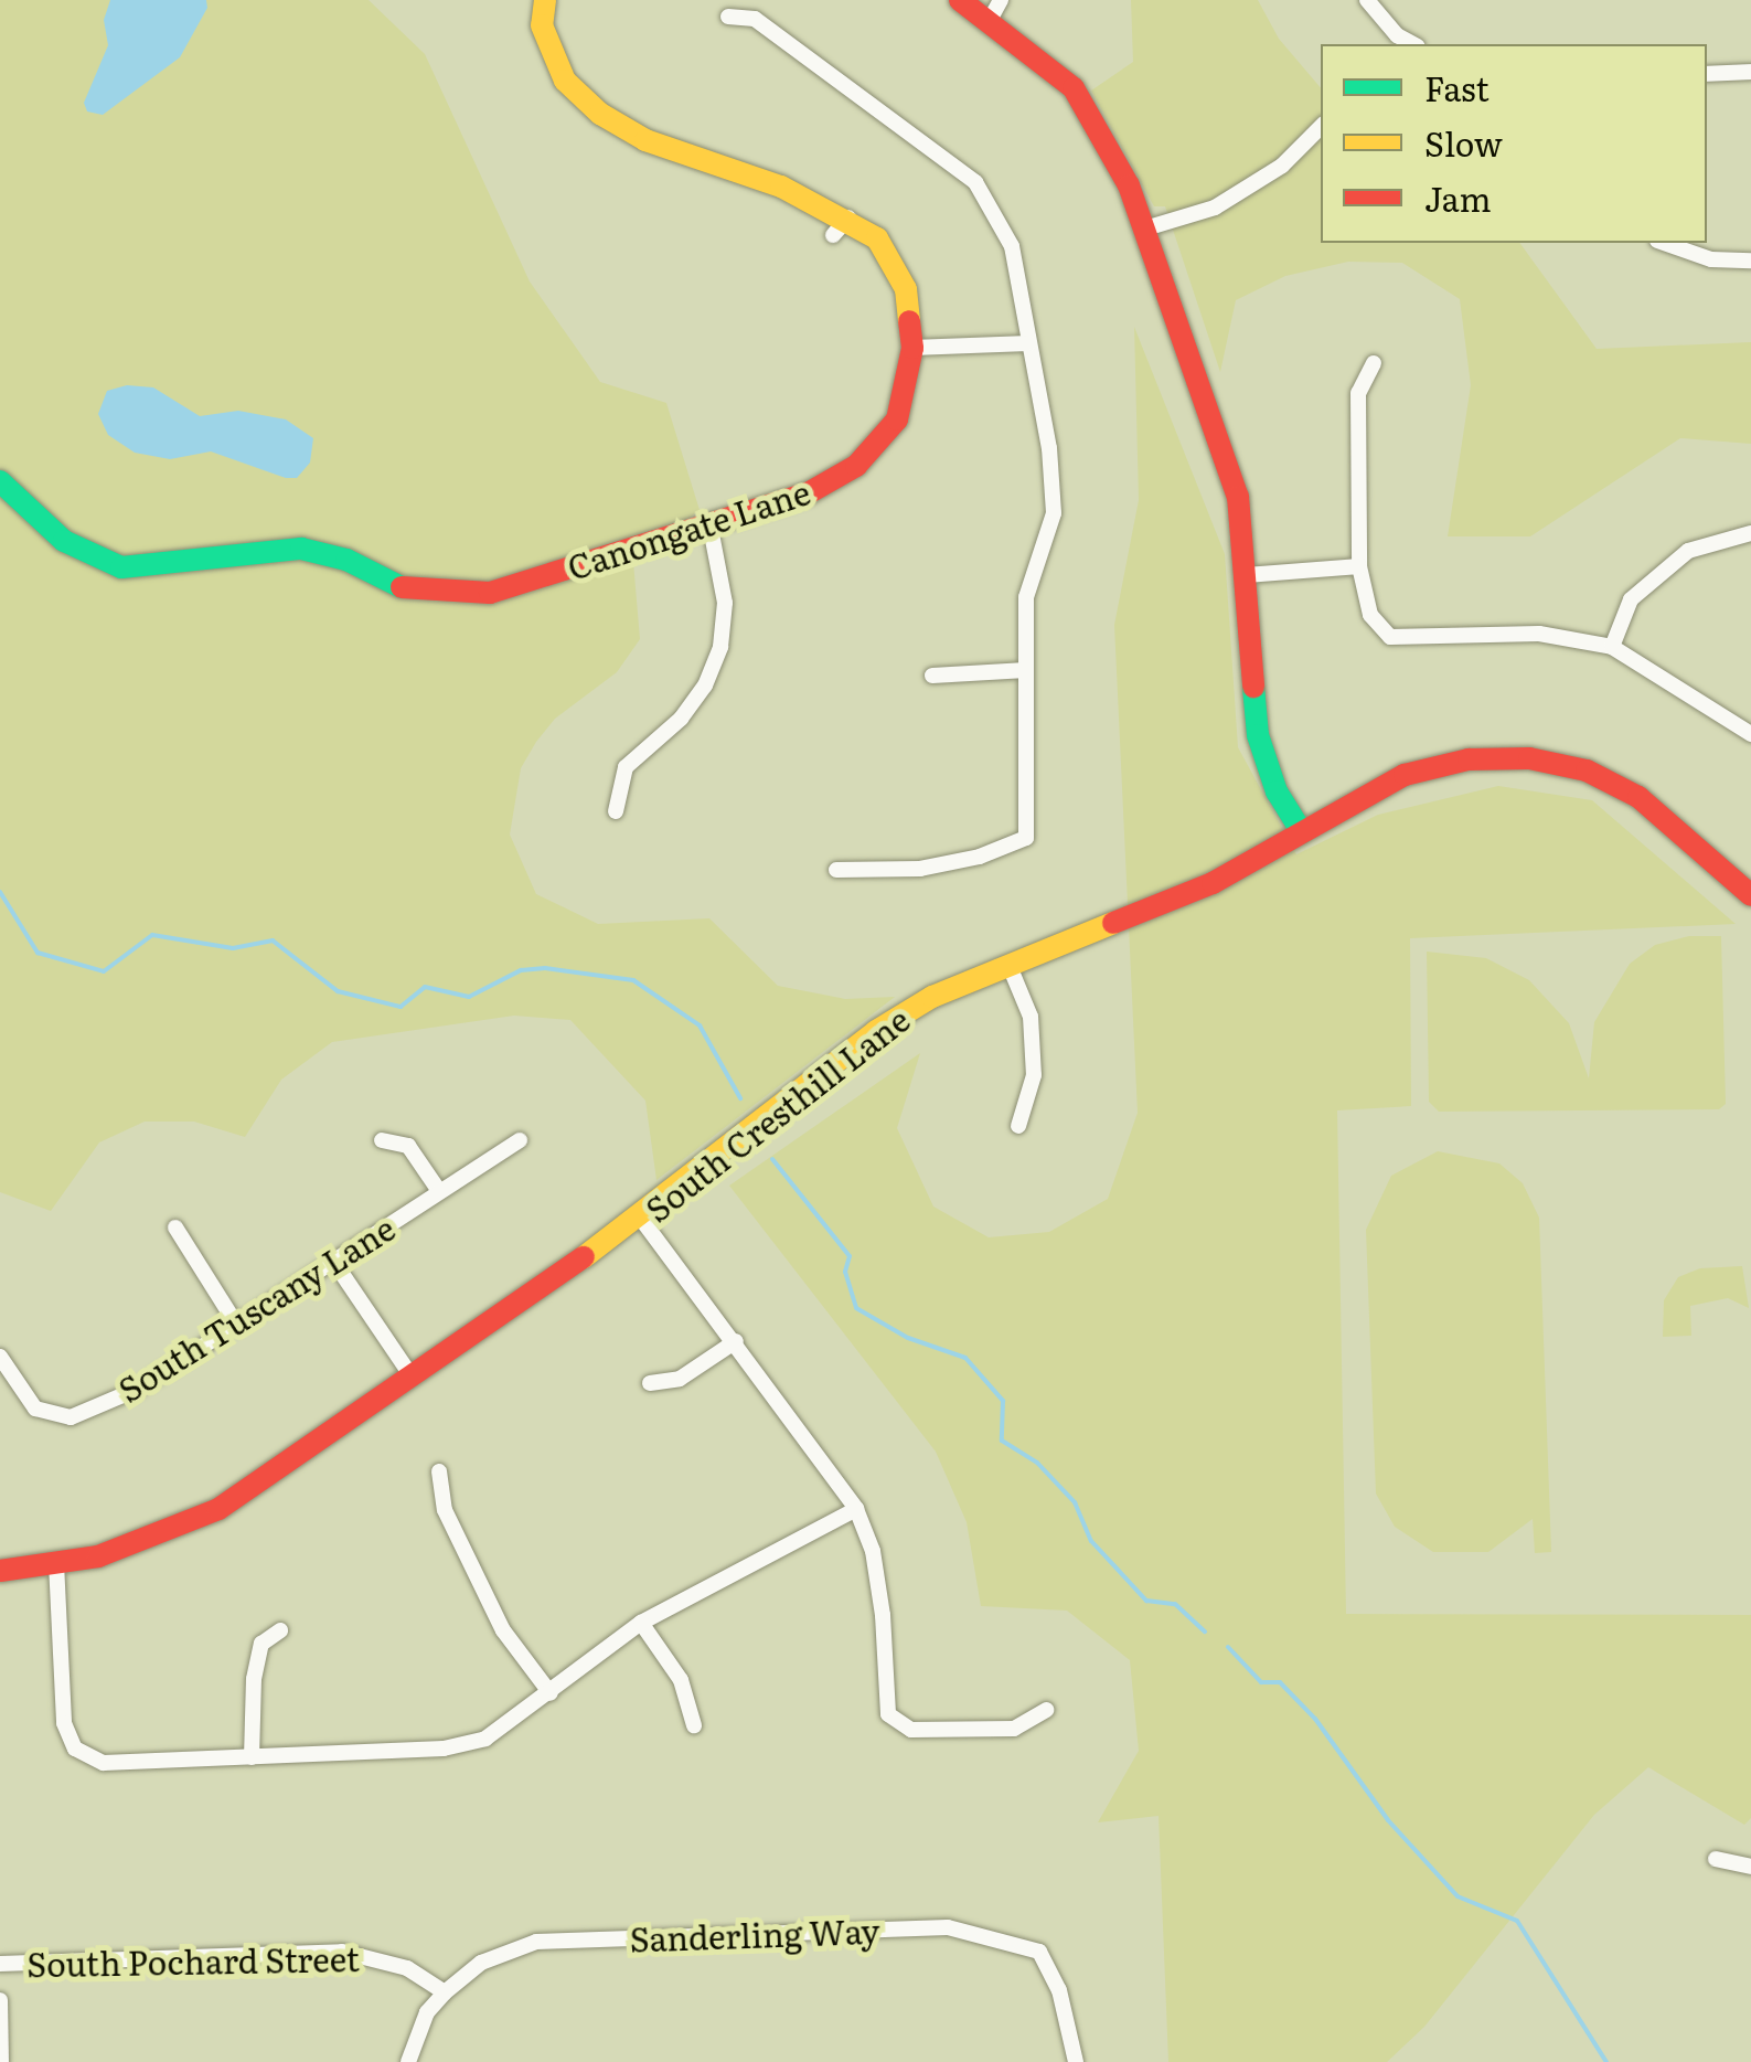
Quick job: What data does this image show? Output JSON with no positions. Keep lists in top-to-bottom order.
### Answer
{
  "streets": {
    "street": [
      "Canongate Lane",
      "South Cresthill Lane",
      "South Tuscany Lane",
      "Sanderling Way",
      "South Pochard Street"
    ]
  },
  "crossings": [
    ["Sanderling Way", "South Pochard Street"]
  ],
  "legend": ["Fast", "Slow", "Jam"]
}
